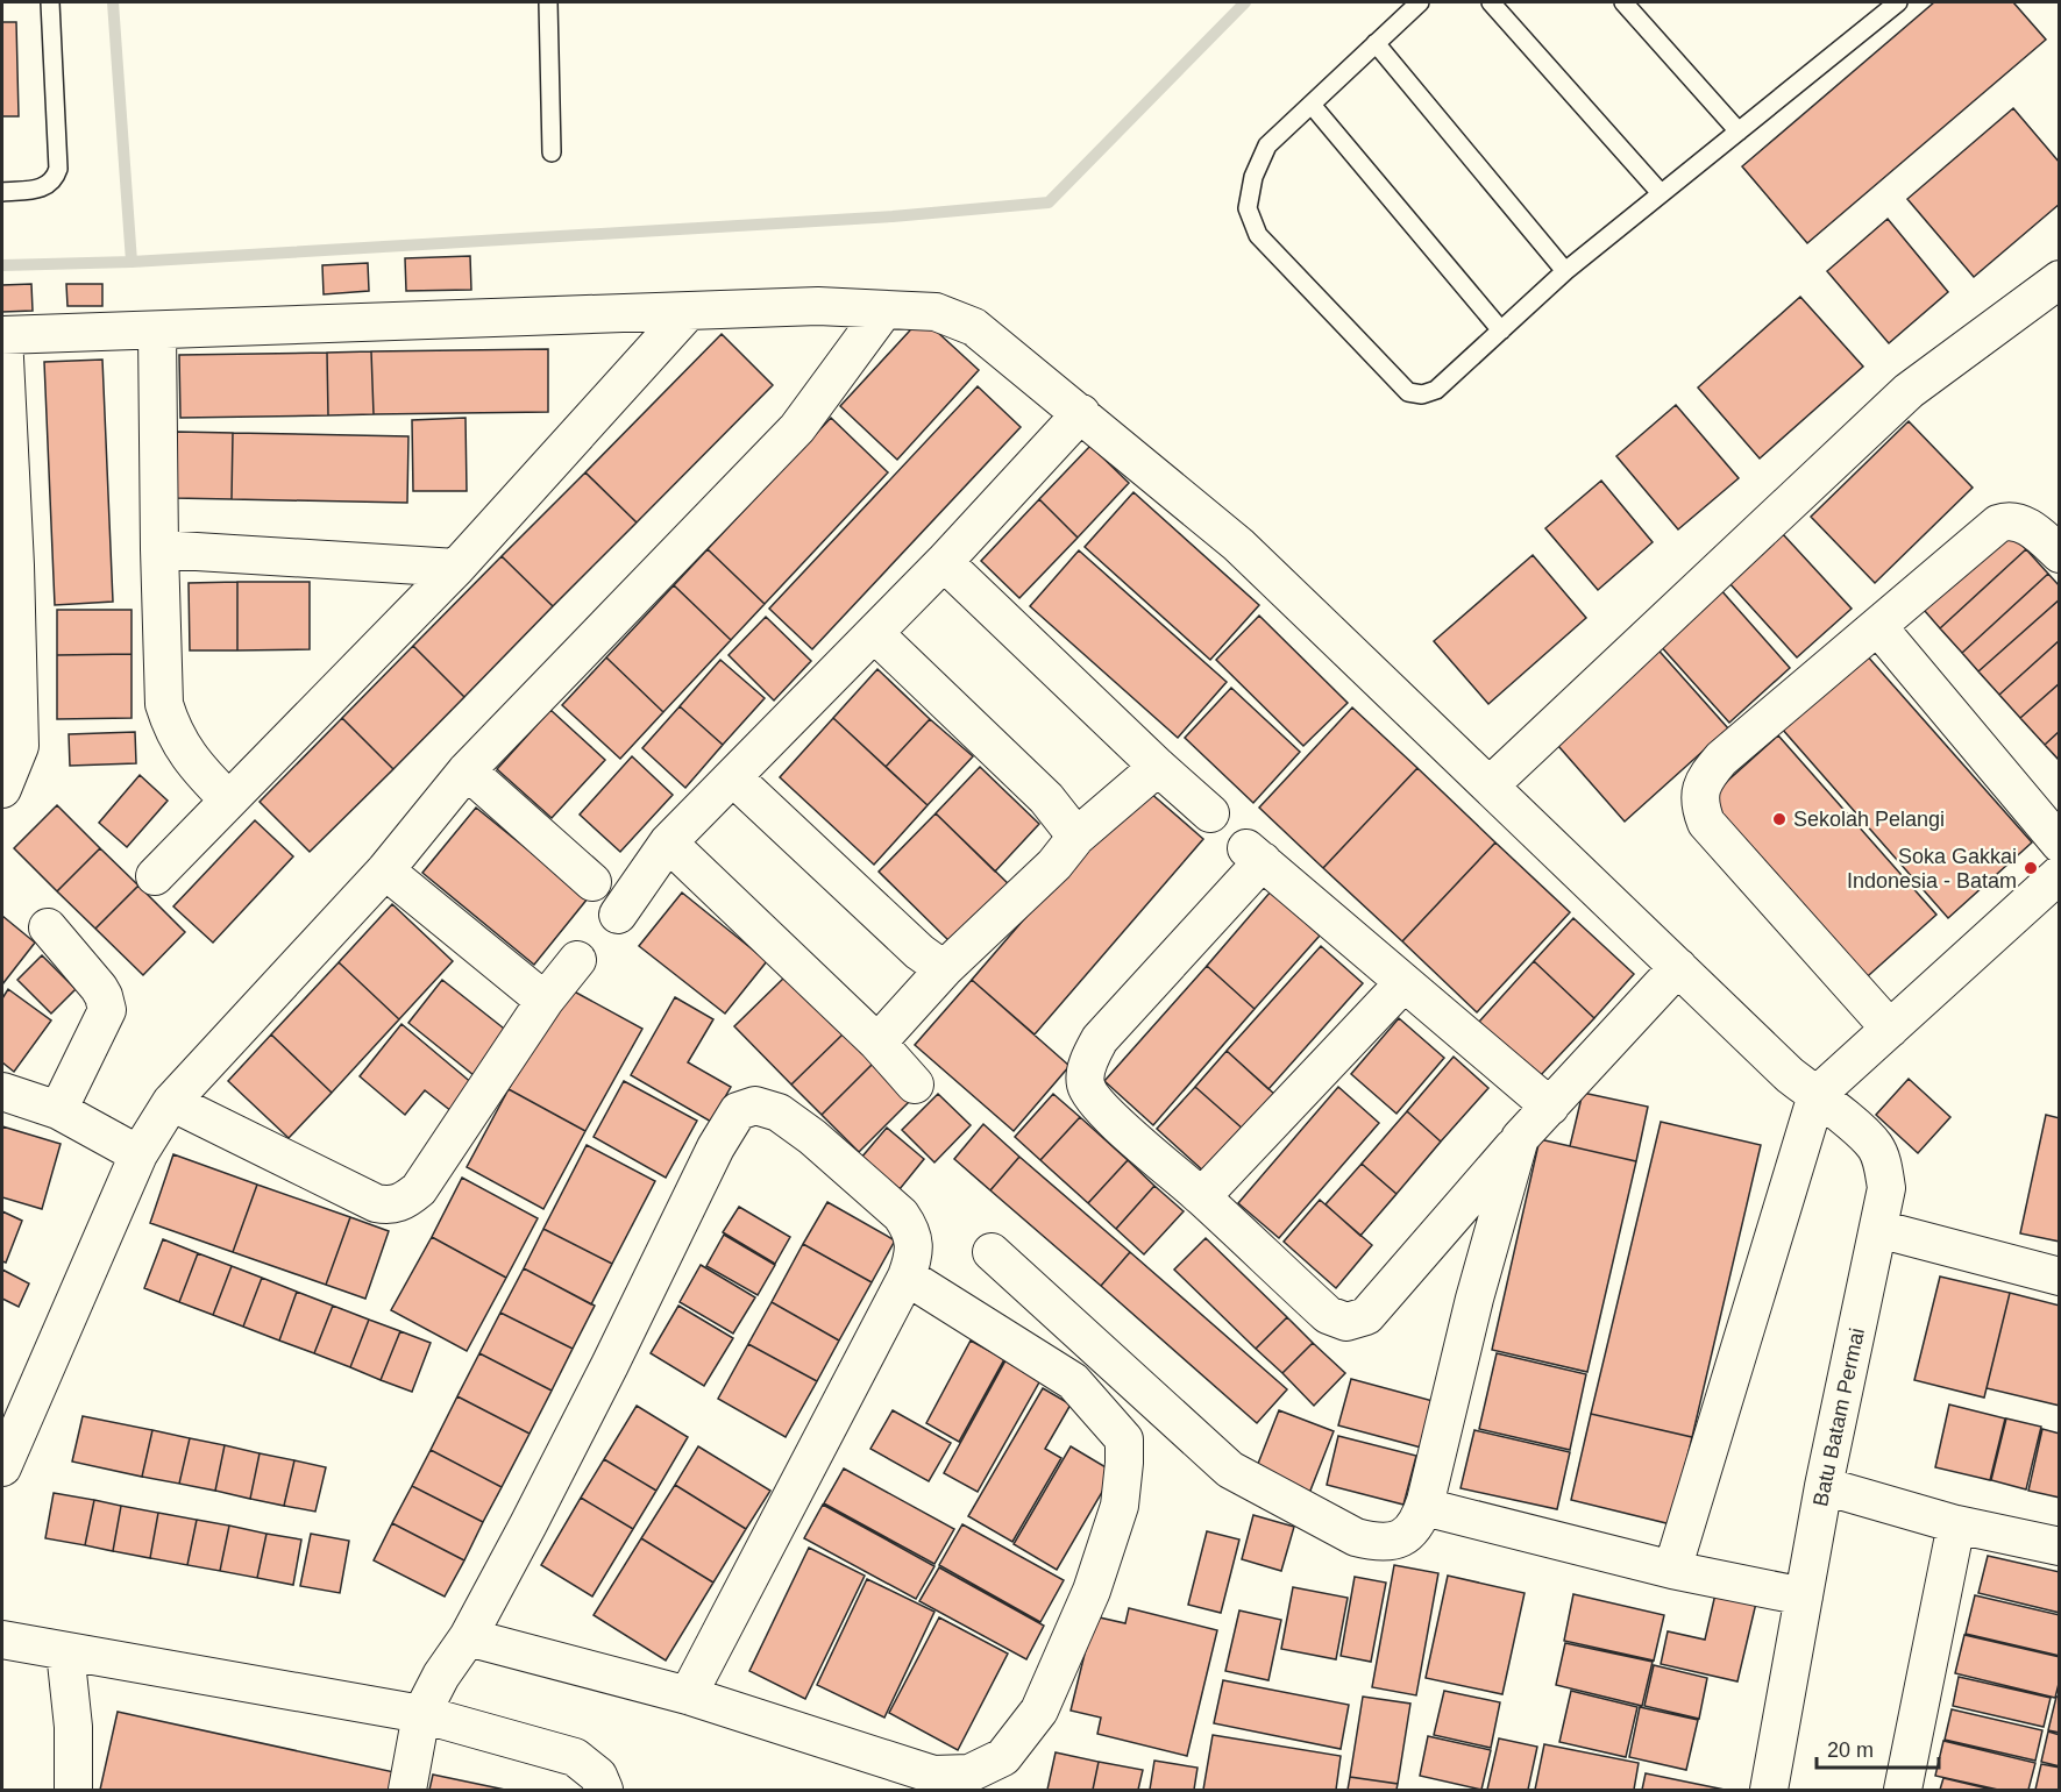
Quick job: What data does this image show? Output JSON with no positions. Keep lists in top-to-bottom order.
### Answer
{
  "streets": {
    "street": ["Batu Batam Permai"]
  },
  "places": ["Sekolah Pelangi", "Soka Gakkai Indonesia - Batam"],
  "scale_bar": "20 m"
}
